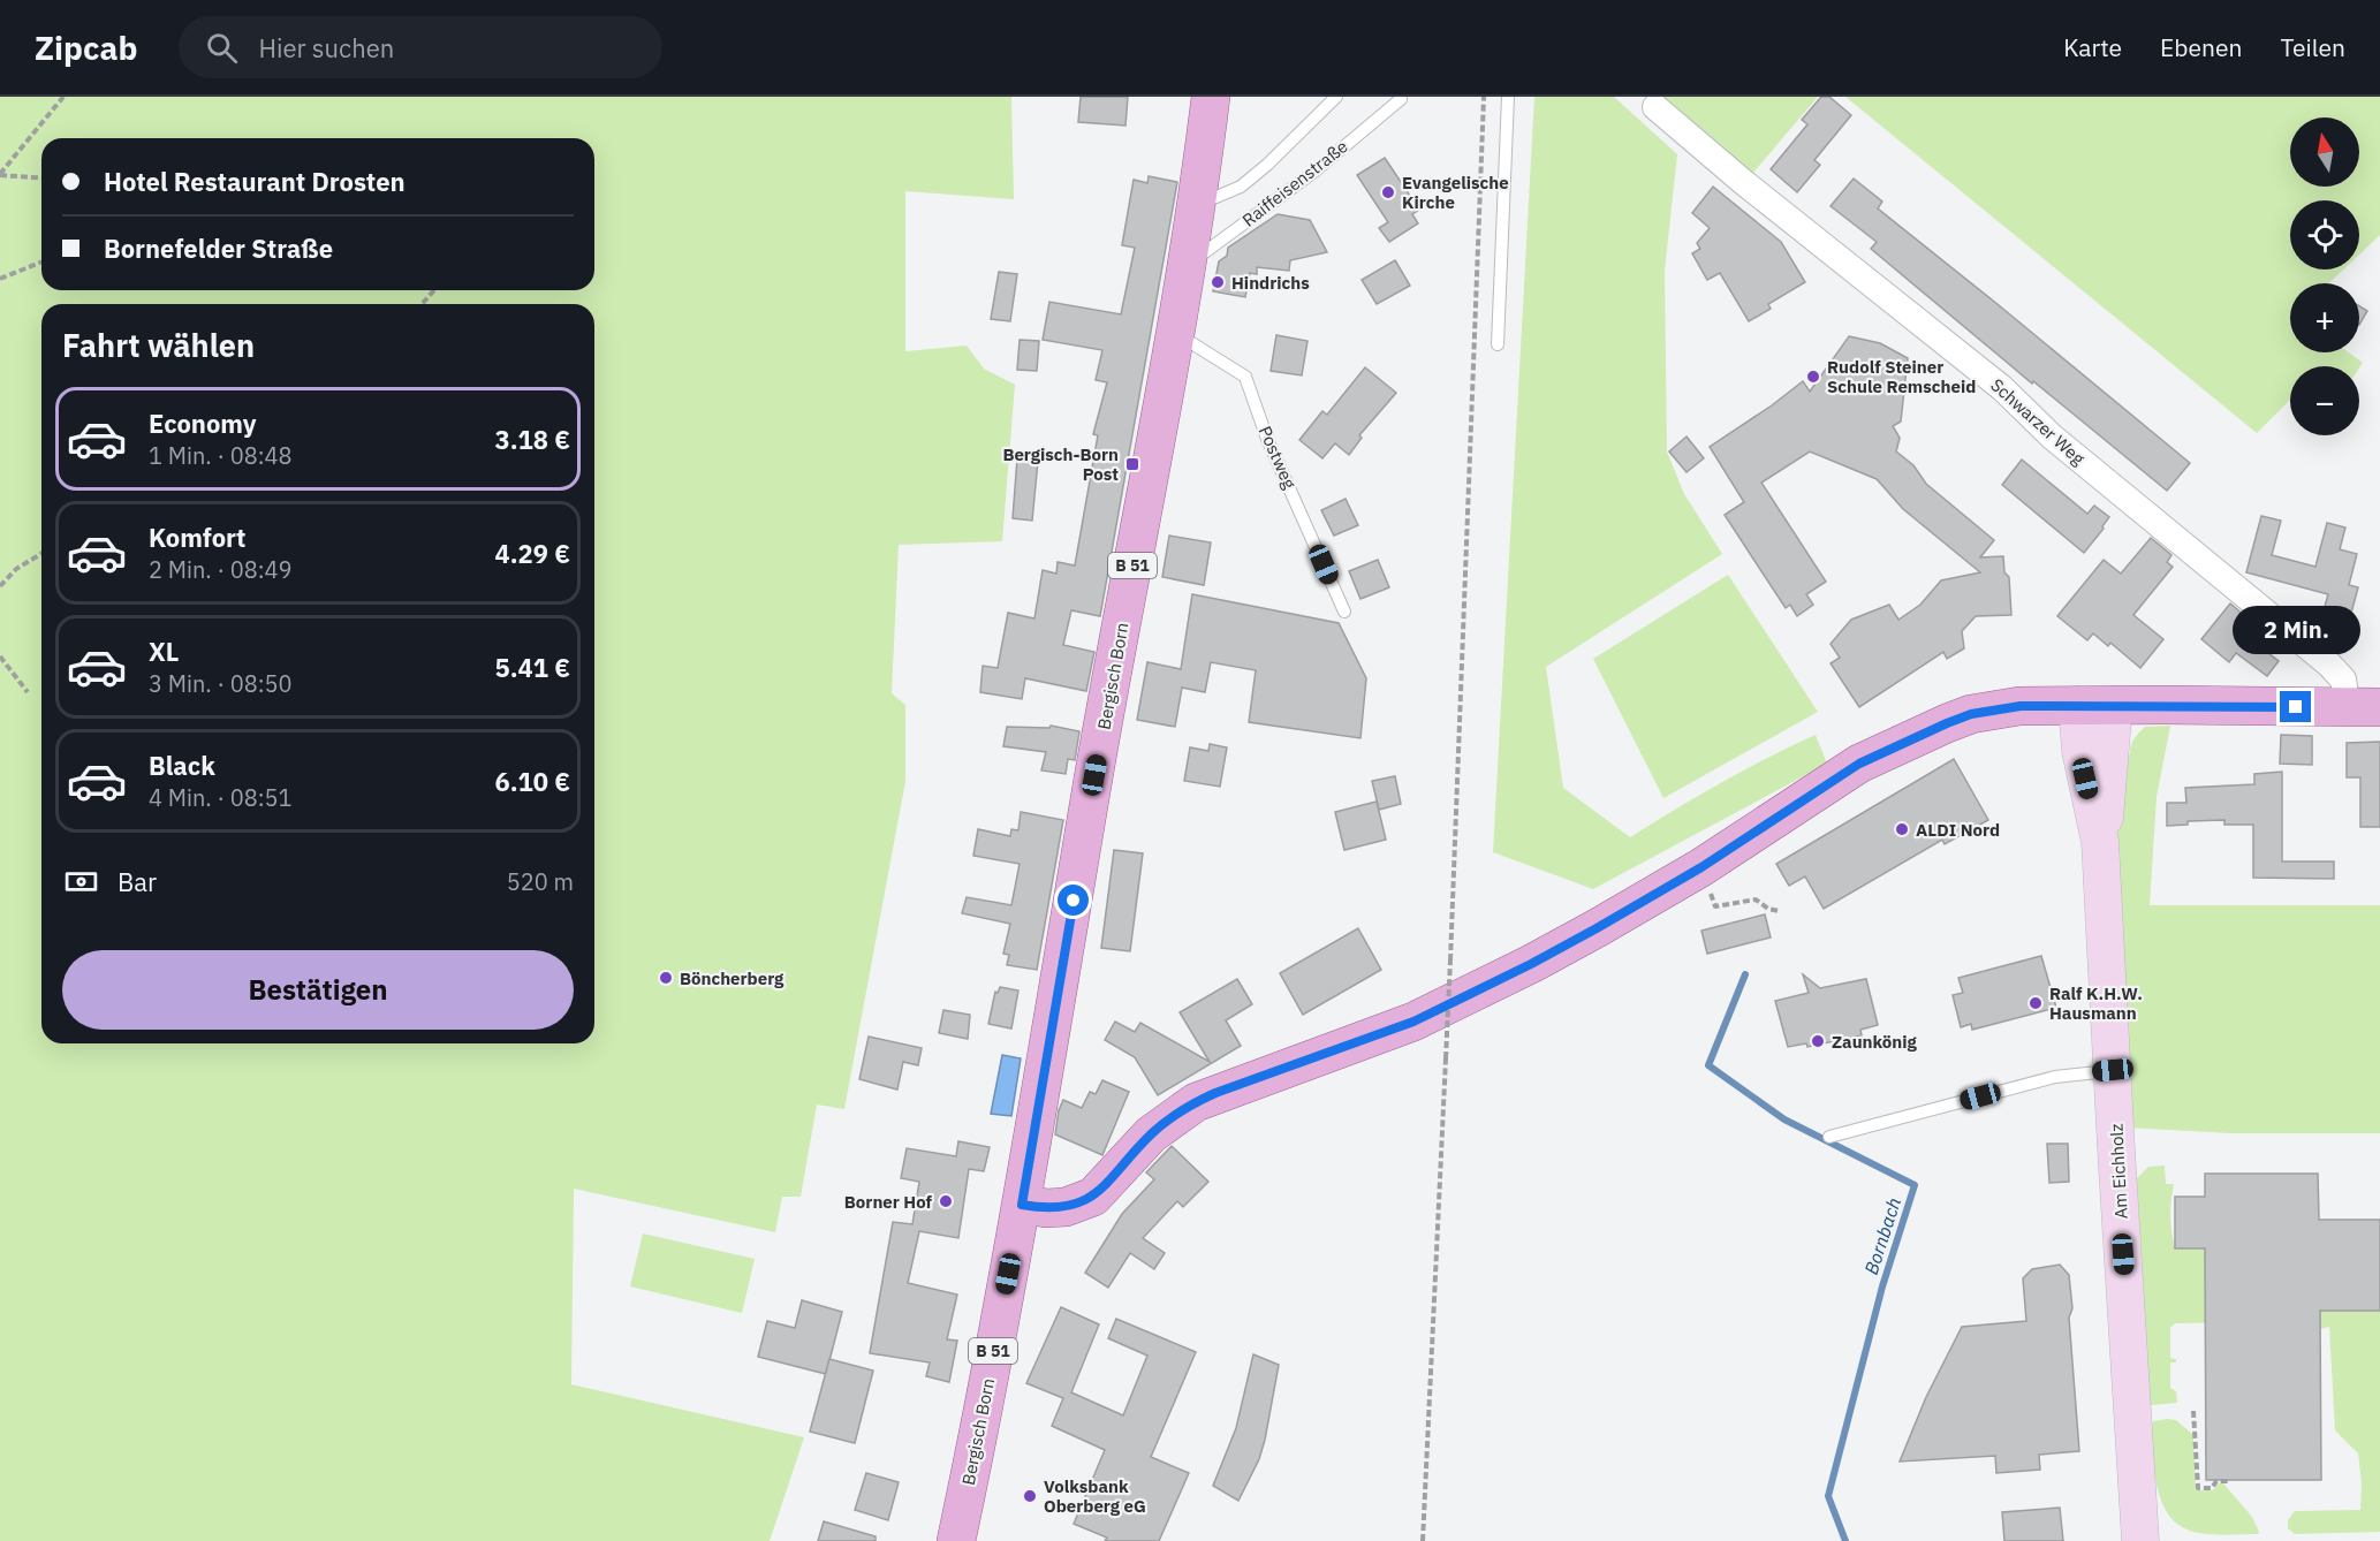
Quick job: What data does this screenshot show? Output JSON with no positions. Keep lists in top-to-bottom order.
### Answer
{
  "streets": {
    "main road": ["B 51", "Bergisch Born", "Am Eichholz"],
    "street": ["Schwarzer Weg"],
    "lane": ["Raiffeisenstraße", "Postweg"]
  },
  "crossings": [
    ["Raiffeisenstraße", "Bergisch Born"],
    ["Postweg", "Bergisch Born"]
  ],
  "water": ["Bornbach"],
  "places": {
    "other": [
      "Evangelische Kirche",
      "Hindrichs",
      "Rudolf Steiner Schule Remscheid",
      "ALDI Nord",
      "Böncherberg",
      "Ralf K.H.W. Hausmann",
      "Zaunkönig",
      "Borner Hof",
      "Volksbank Oberberg eG"
    ],
    "transit": ["Bergisch-Born Post"]
  },
  "north": "top",
  "page": {
    "header": "Zipcab",
    "search": "Hier suchen",
    "nav": ["Karte", "Ebenen", "Teilen"],
    "map_buttons": ["+", "−"],
    "banner": ["Hotel Restaurant Drosten", "Bornefelder Straße"],
    "heading": "Fahrt wählen",
    "list": [
      {
        "name": "Economy",
        "note": "1 Min. · 08:48",
        "value": "3.18 €"
      },
      {
        "name": "Komfort",
        "note": "2 Min. · 08:49",
        "value": "4.29 €"
      },
      {
        "name": "XL",
        "note": "3 Min. · 08:50",
        "value": "5.41 €"
      },
      {
        "name": "Black",
        "note": "4 Min. · 08:51",
        "value": "6.10 €"
      }
    ],
    "bubble": "2 Min.",
    "pay": ["Bar", "520 m"],
    "buttons": "Bestätigen"
  }
}
